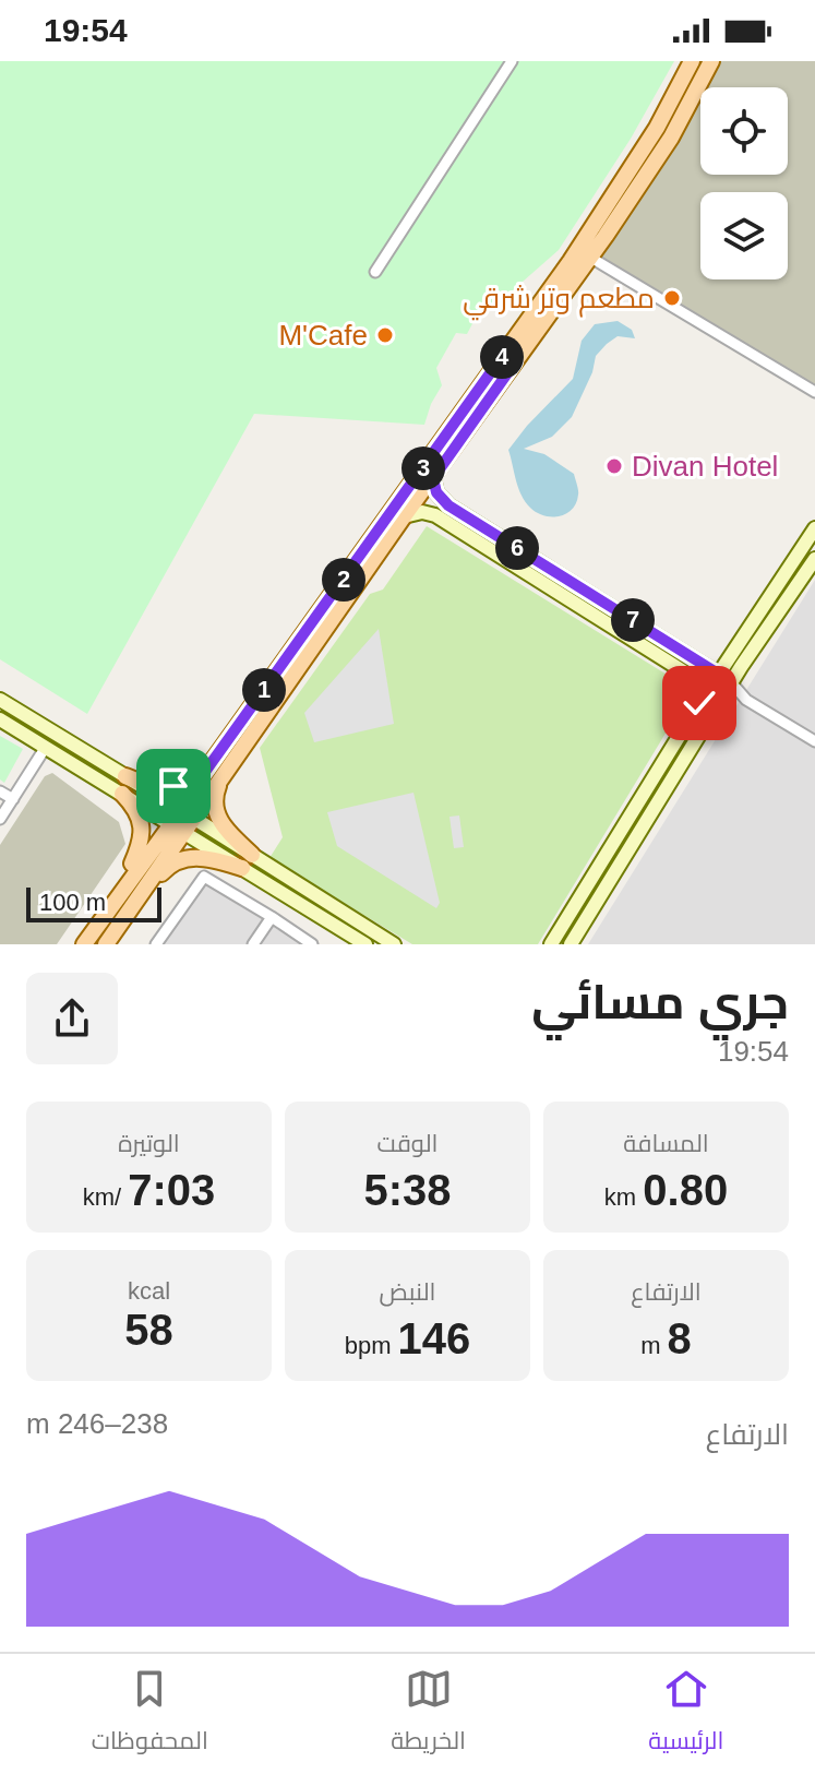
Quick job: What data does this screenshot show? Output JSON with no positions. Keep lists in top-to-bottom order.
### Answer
{
  "places": ["مطعم وتر شرقي", "M'Cafe", "Divan Hotel"],
  "scale_bar": "100 m",
  "page": {
    "status": "19:54",
    "pins": [
      "4",
      "3",
      "6",
      "2",
      "7",
      "1"
    ],
    "scale": "100 m",
    "heading": ["جري مسائي", "19:54"],
    "stats": [
      ["المسافة", "0.80 km"],
      ["الوقت", "5:38"],
      ["الوتيرة", "7:03 /km"],
      ["الارتفاع", "8 m"],
      ["النبض", "146 bpm"],
      ["kcal", "58"]
    ],
    "chart": ["الارتفاع", "238–246 m"],
    "tabs": ["الرئيسية", "الخريطة", "المحفوظات"]
  }
}
